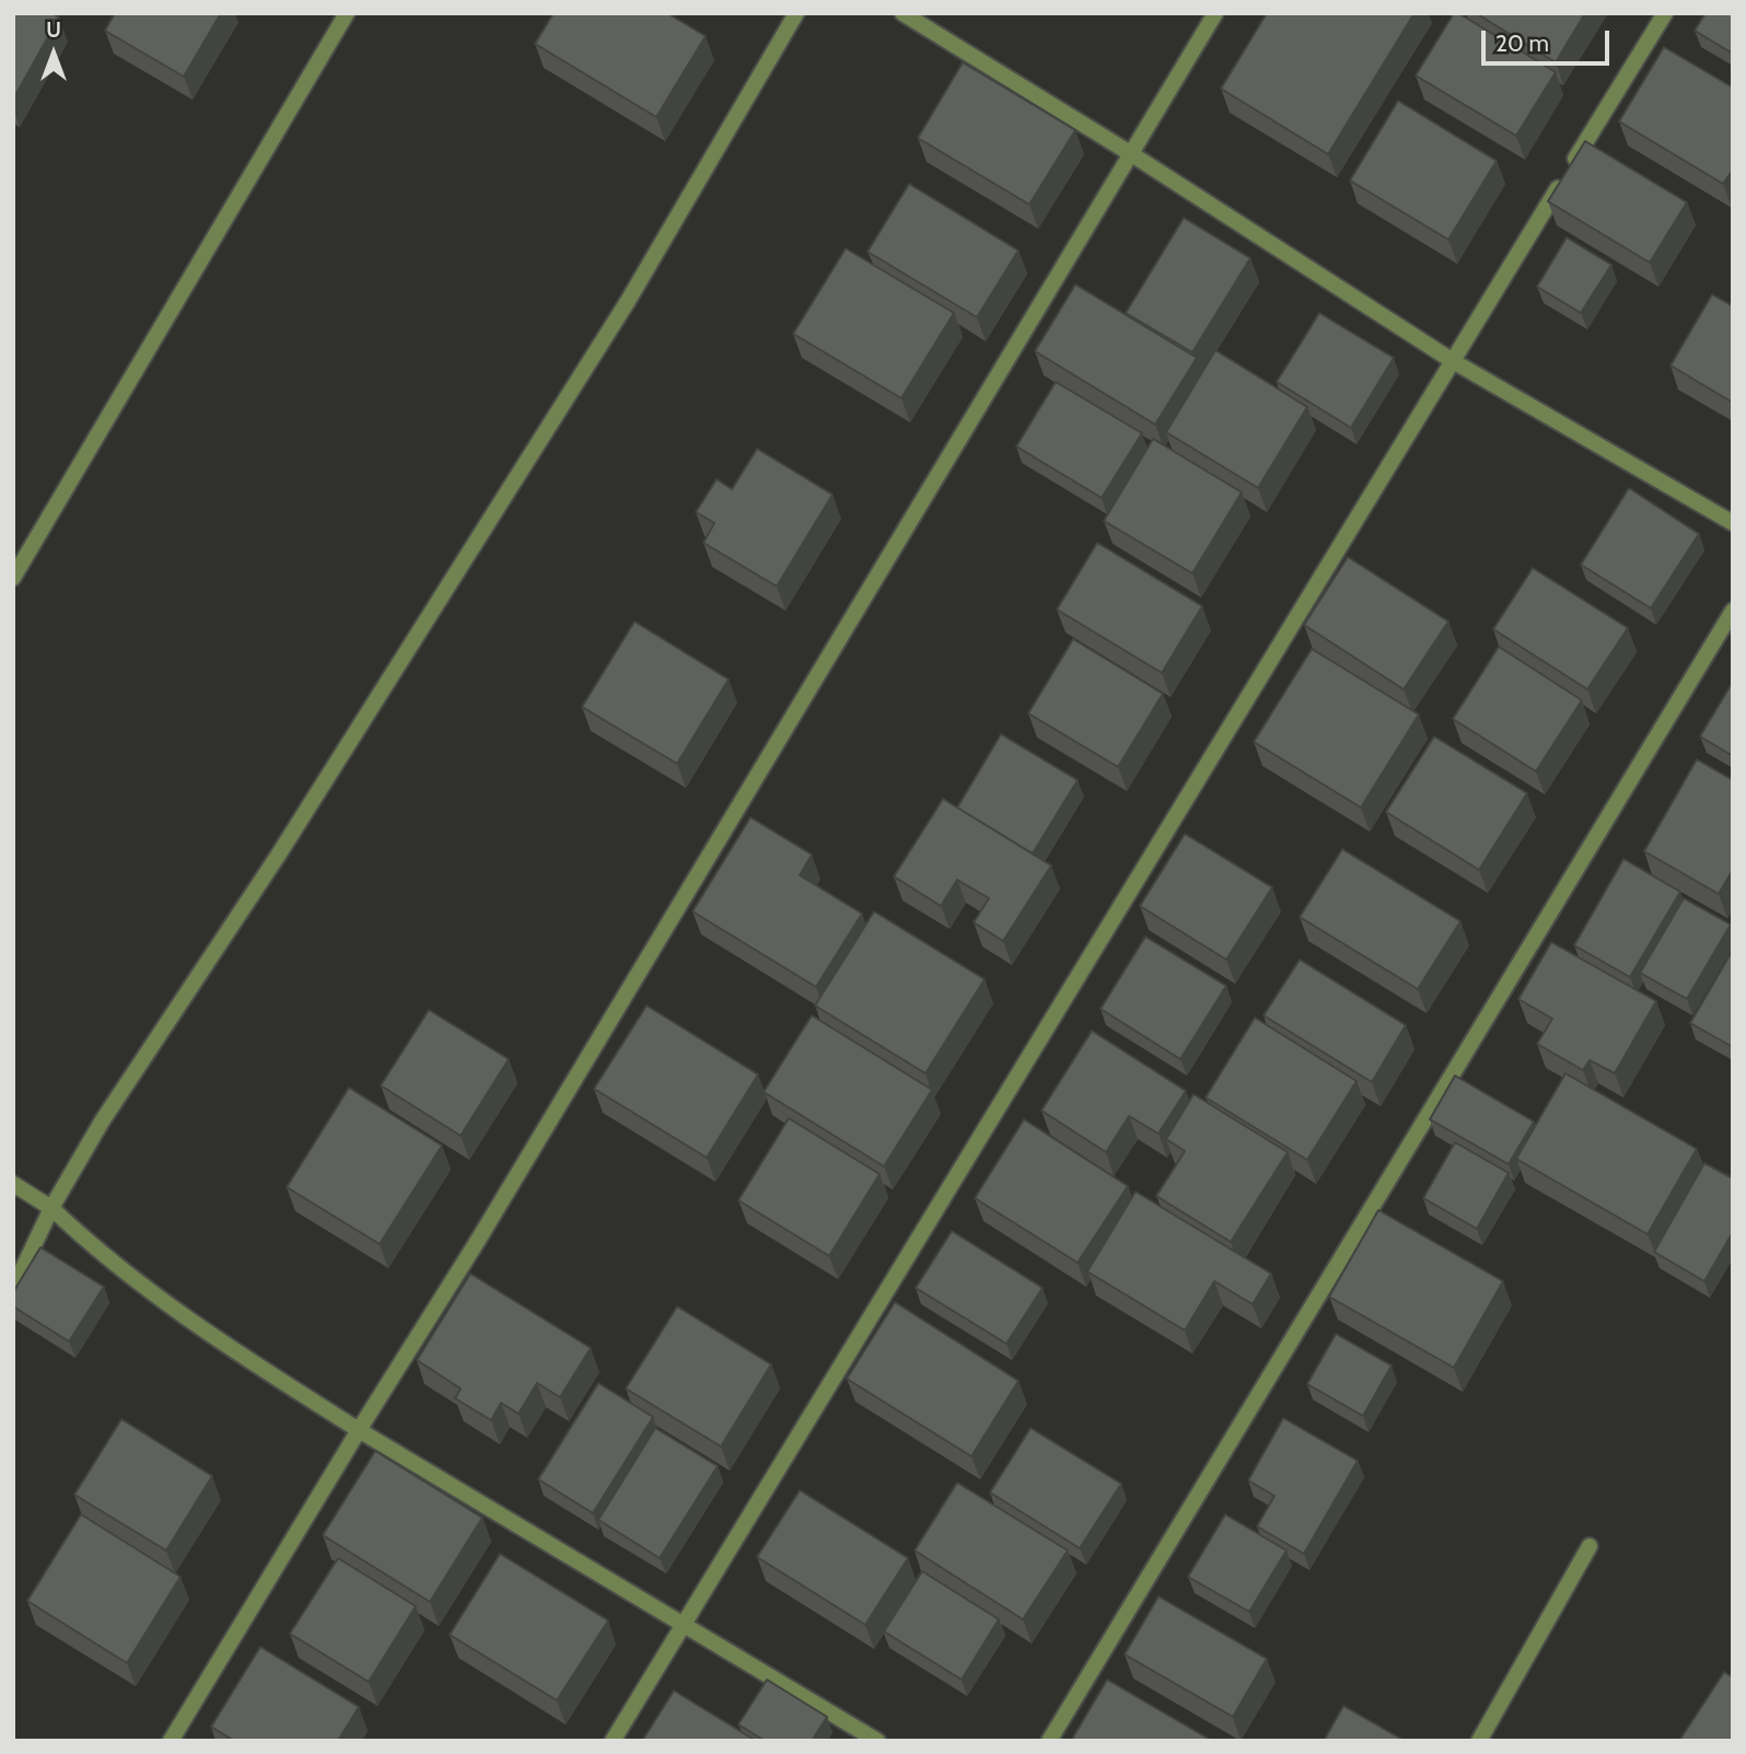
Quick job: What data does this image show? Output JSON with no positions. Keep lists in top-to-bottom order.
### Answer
{
  "scale_bar": "20 m",
  "north": "top"
}
